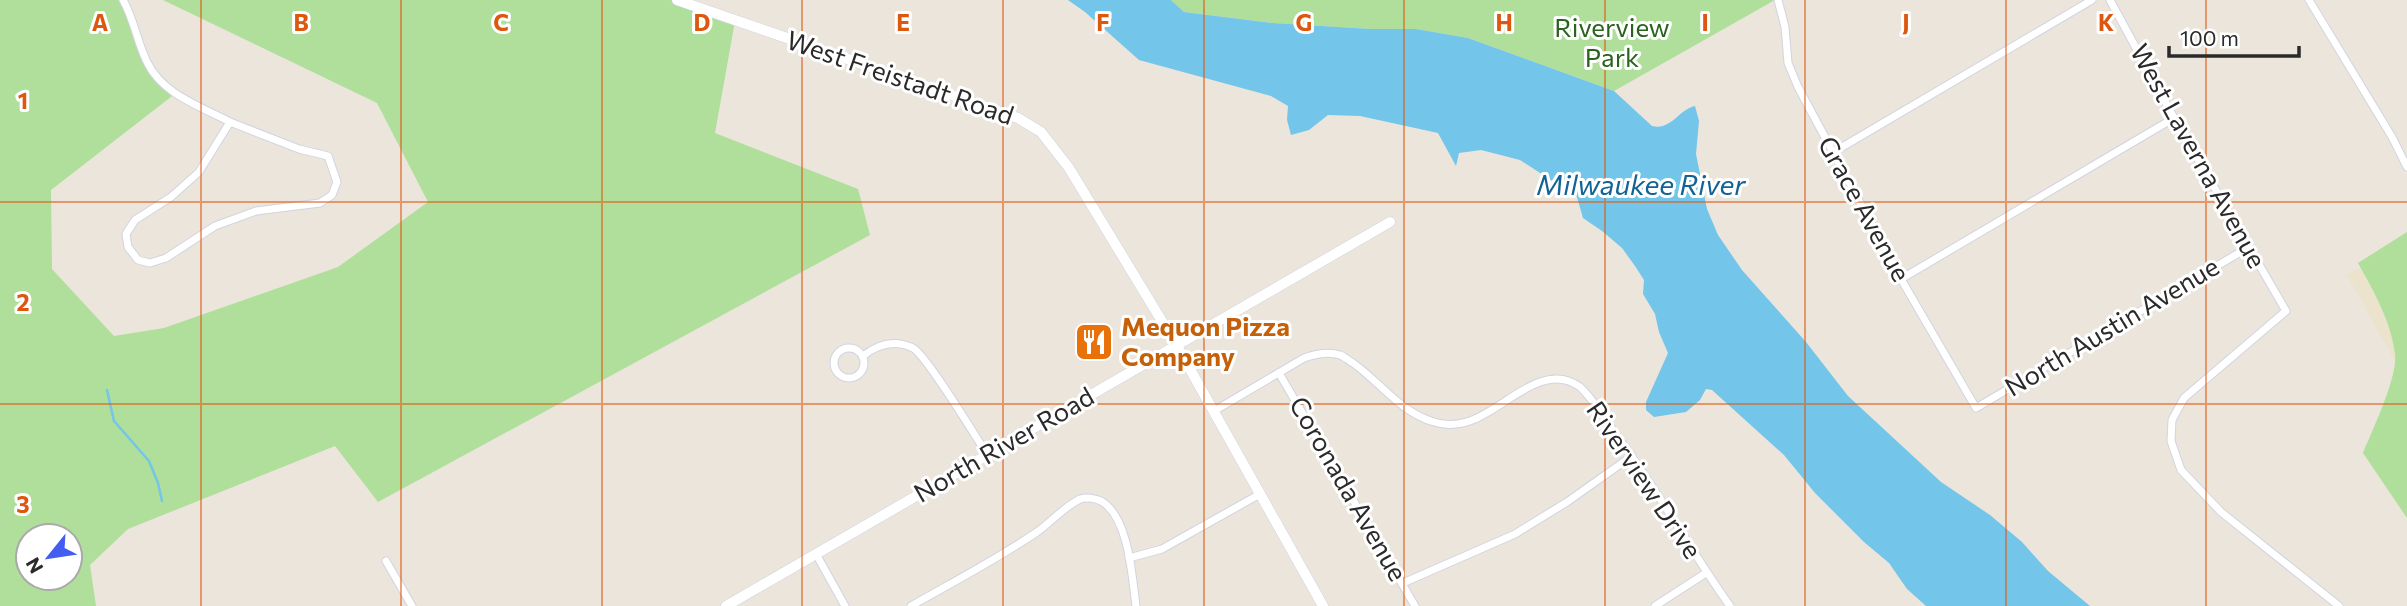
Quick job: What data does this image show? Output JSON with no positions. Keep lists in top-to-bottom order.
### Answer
{
  "streets": {
    "street": [
      "West Freistadt Road",
      "West Laverna Avenue",
      "Grace Avenue",
      "North Austin Avenue",
      "North River Road",
      "Riverview Drive",
      "Coronada Avenue"
    ]
  },
  "crossings": [
    ["West Freistadt Road", "North River Road"],
    ["West Freistadt Road", "Riverview Drive"],
    ["West Laverna Avenue", "North Austin Avenue"],
    ["Grace Avenue", "North Austin Avenue"],
    ["Riverview Drive", "Coronada Avenue"]
  ],
  "water": ["Milwaukee River"],
  "parks": ["Riverview Park"],
  "places": {
    "restaurant": ["Mequon Pizza Company"]
  },
  "scale_bar": "100 m",
  "north": "bottom left",
  "grid": {
    "columns": [
      "A",
      "B",
      "C",
      "D",
      "E",
      "F",
      "G",
      "H",
      "I",
      "J",
      "K"
    ],
    "rows": ["1", "2", "3"]
  }
}
